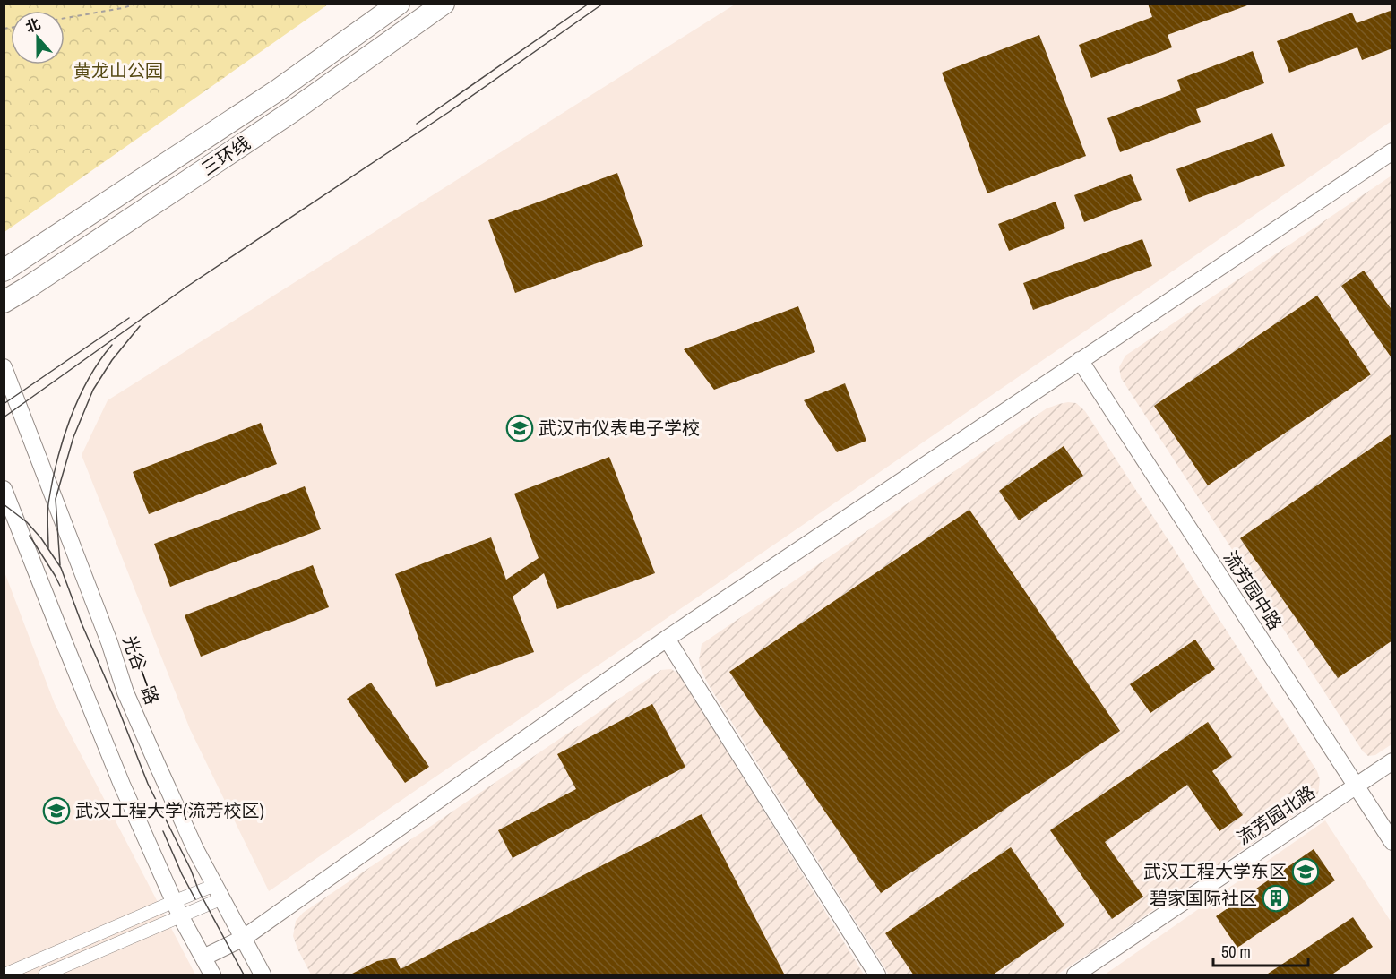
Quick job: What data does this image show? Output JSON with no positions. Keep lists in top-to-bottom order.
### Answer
{
  "streets": {
    "highway": ["三环线"],
    "street": ["流芳园中路", "光谷一路", "流芳园北路"]
  },
  "crossings": [
    ["流芳园中路", "流芳园北路"]
  ],
  "parks": ["黄龙山公园"],
  "places": {
    "school or university": ["武汉市仪表电子学校", "武汉工程大学(流芳校区)", "武汉工程大学东区"],
    "building": ["碧家国际社区"]
  },
  "scale_bar": "50 m",
  "north": "top"
}
